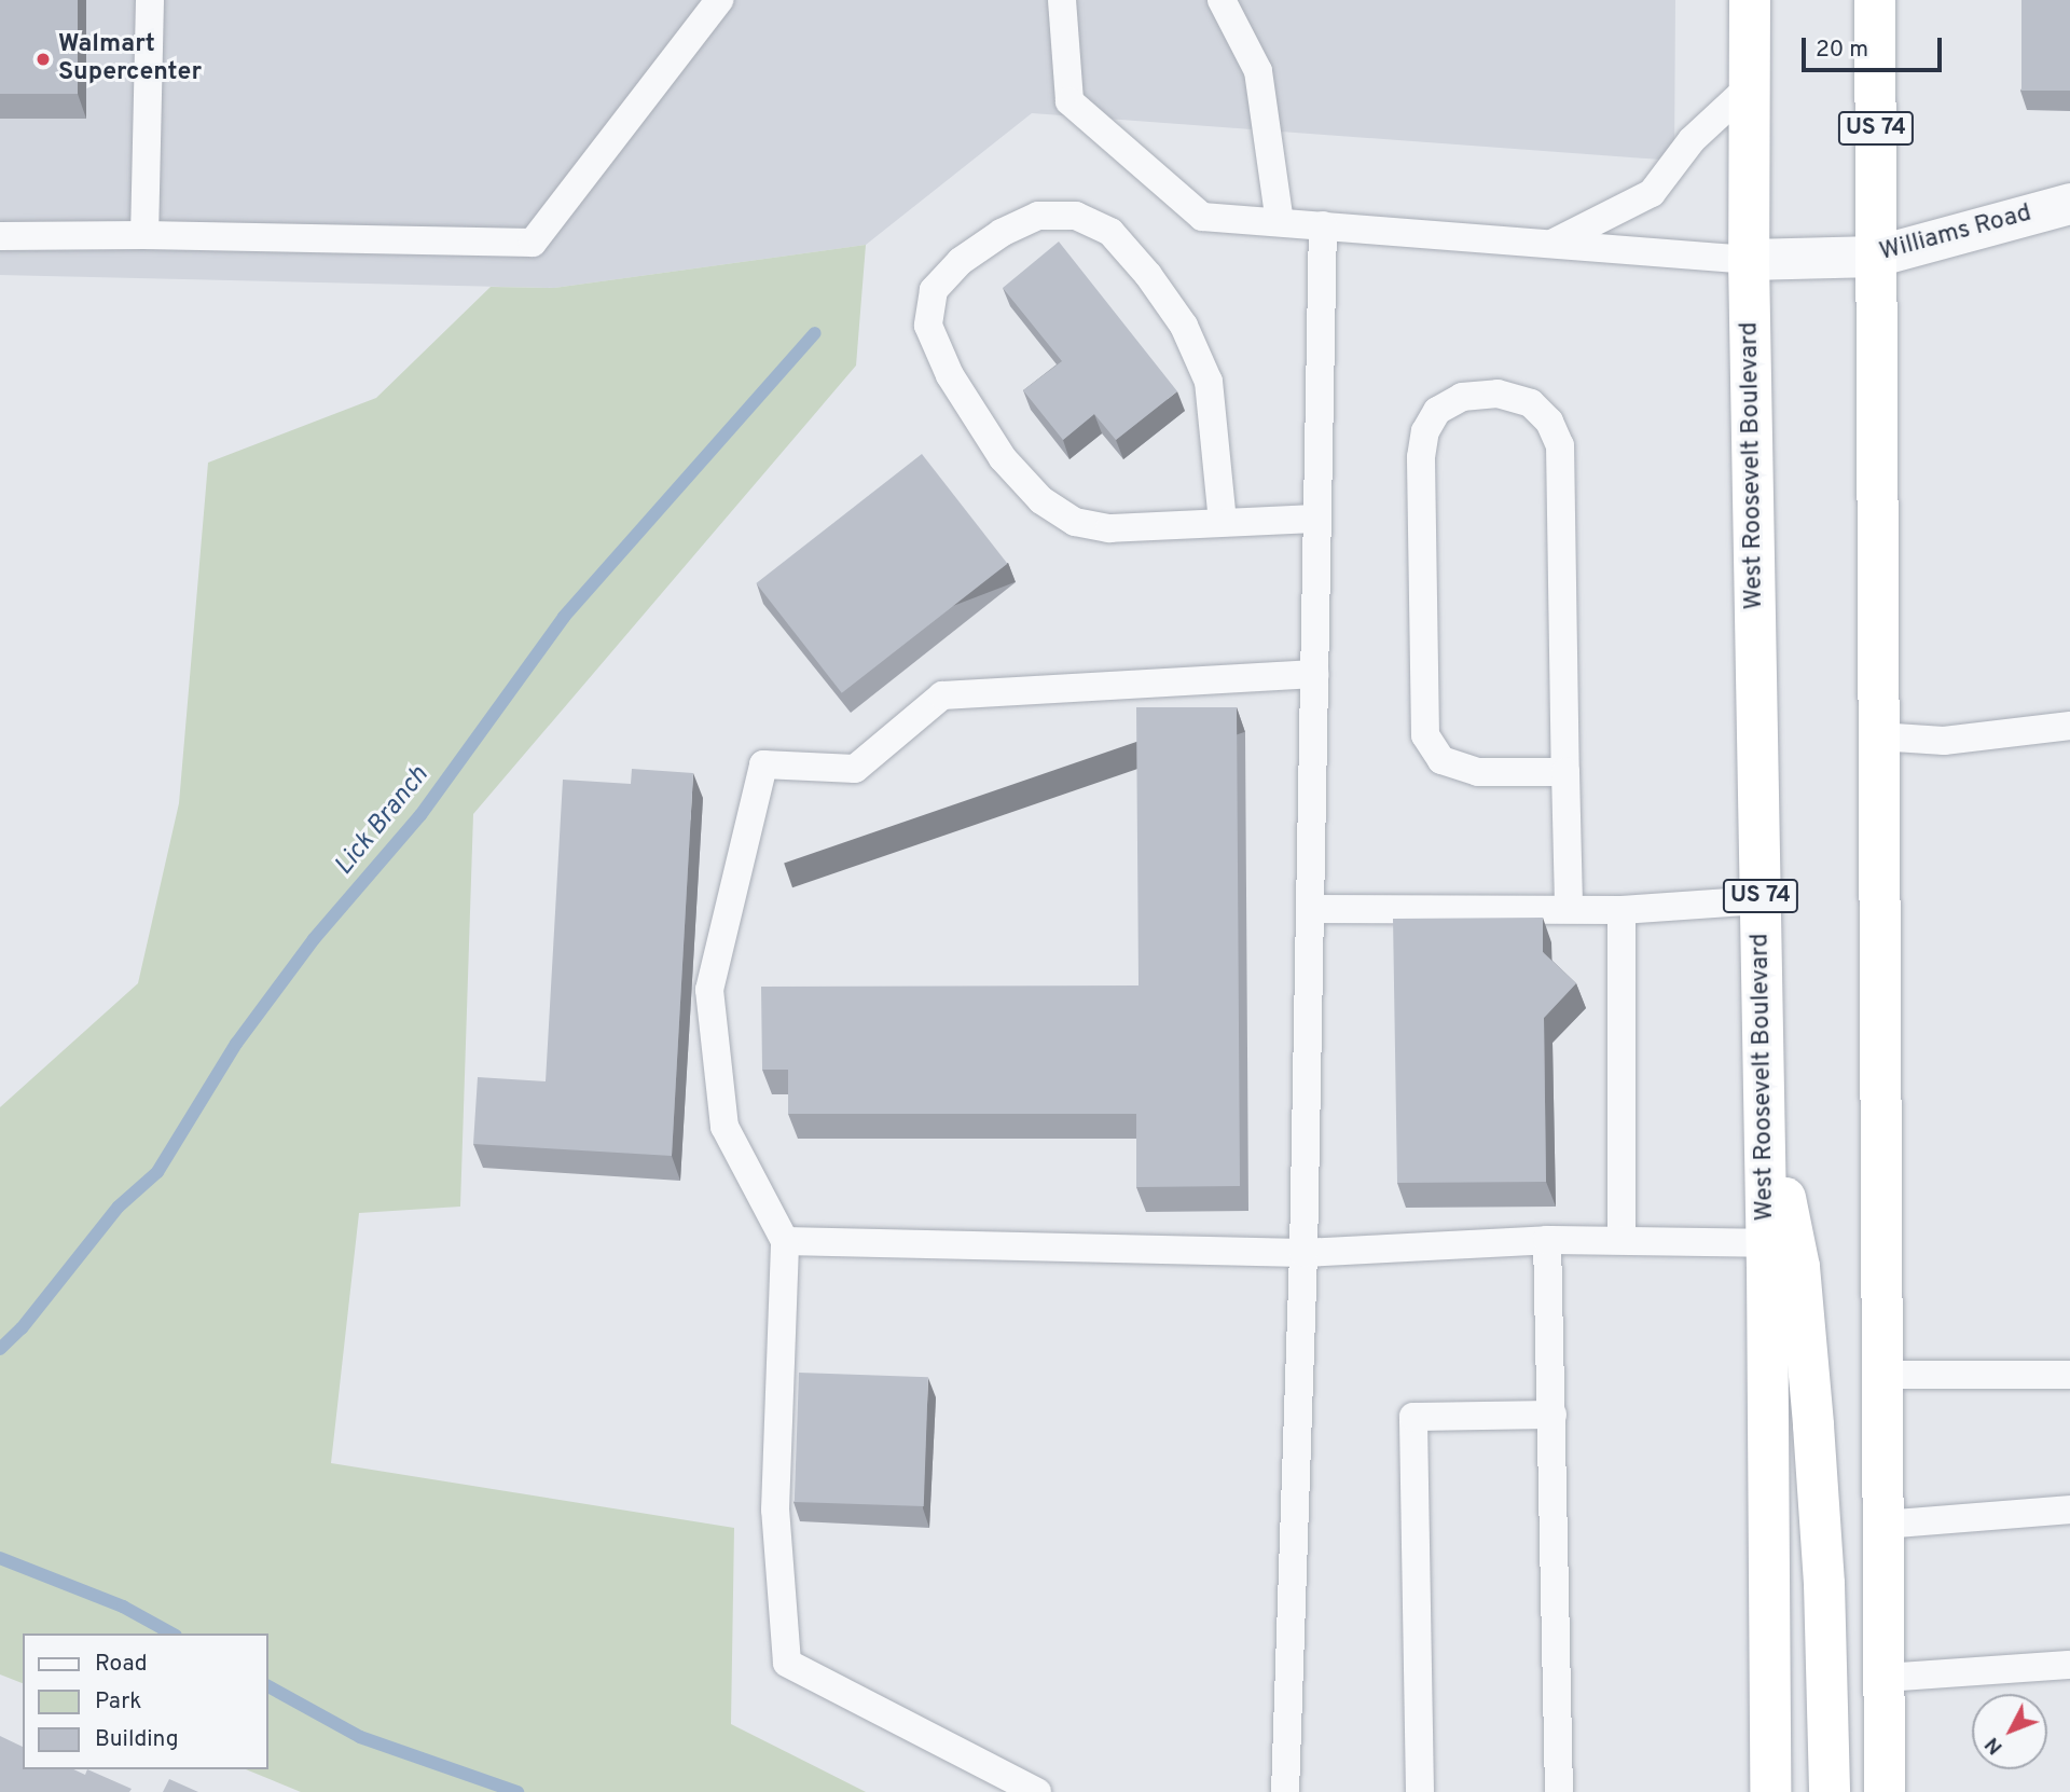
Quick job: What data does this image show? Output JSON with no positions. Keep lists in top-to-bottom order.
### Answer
{
  "streets": {
    "highway": ["US 74", "West Roosevelt Boulevard"],
    "street": ["Williams Road"]
  },
  "crossings": [
    ["US 74", "Williams Road"],
    ["Williams Road", "West Roosevelt Boulevard"]
  ],
  "water": ["Lick Branch"],
  "places": ["Walmart Supercenter"],
  "legend": ["Road", "Park", "Building"],
  "scale_bar": "20 m",
  "north": "bottom left"
}
